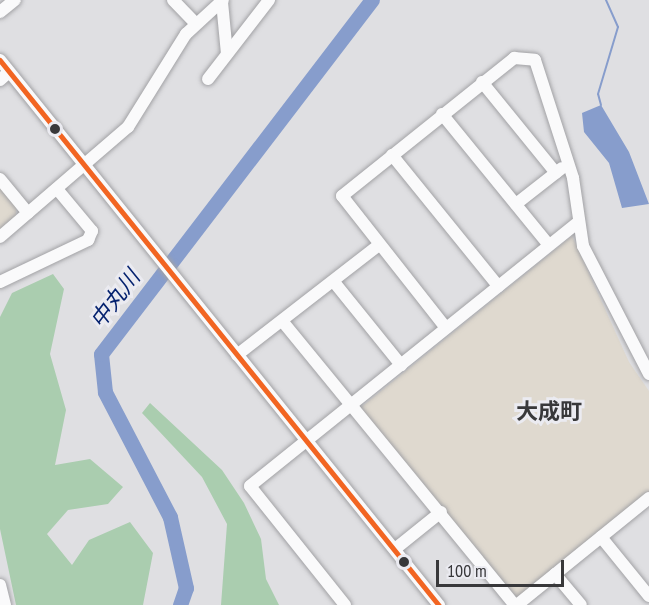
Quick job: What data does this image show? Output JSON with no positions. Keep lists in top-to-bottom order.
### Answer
{
  "districts": ["大成町"],
  "water": ["中丸川"],
  "scale_bar": "100 m"
}
